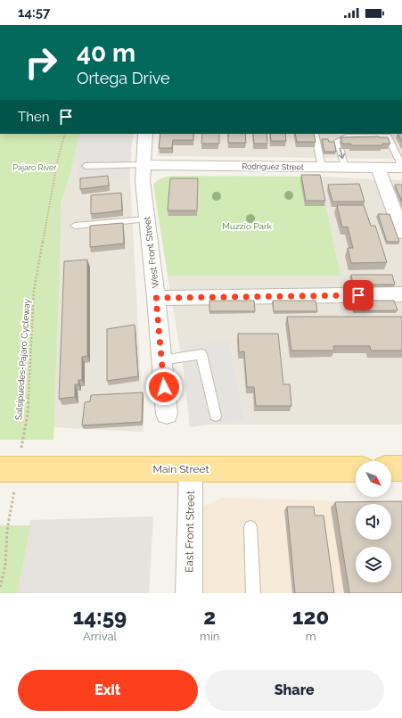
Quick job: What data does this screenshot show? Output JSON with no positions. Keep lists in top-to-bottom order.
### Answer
{
  "streets": {
    "main road": ["Main Street"],
    "street": ["Rodriguez Street", "West Front Street", "East Front Street"],
    "path": ["Salsipuedes-Pajaro Cycleway"]
  },
  "crossings": [
    ["Rodriguez Street", "West Front Street"],
    ["Salsipuedes-Pajaro Cycleway", "Main Street"],
    ["Main Street", "East Front Street"]
  ],
  "parks": ["Pajaro River", "Muzzio Park"],
  "north": "bottom right",
  "page": {
    "status": "14:57",
    "turn": ["40 m", "Ortega Drive"],
    "then": "Then",
    "eta": [
      "14:59",
      "Arrival",
      "2",
      "min",
      "120",
      "m"
    ],
    "buttons": ["Exit", "Share"]
  }
}
